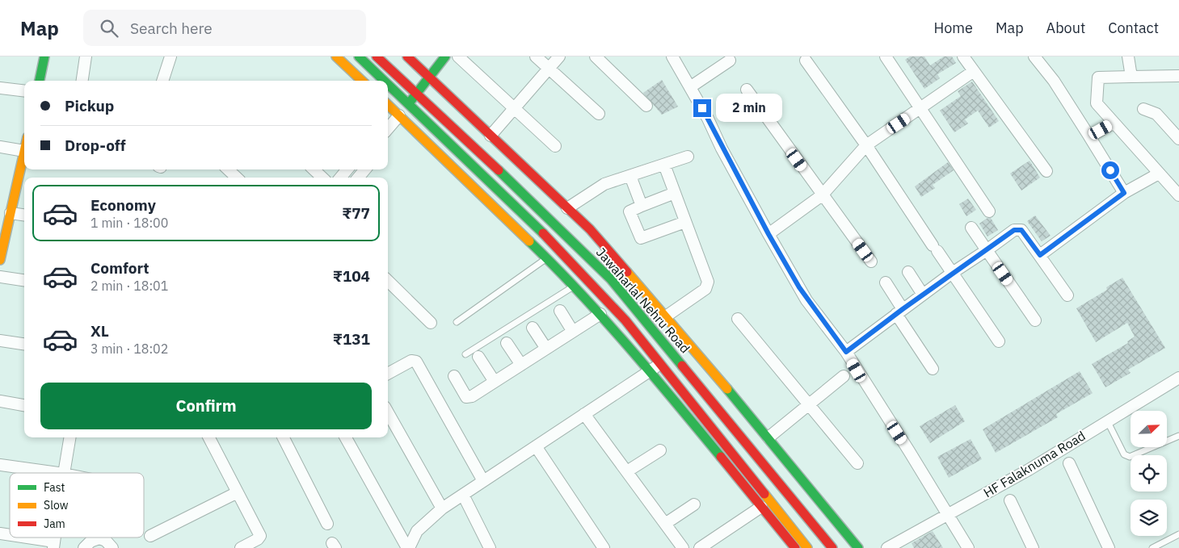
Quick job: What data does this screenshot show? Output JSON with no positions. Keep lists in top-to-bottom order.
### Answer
{
  "streets": {
    "street": ["Jawaharlal Nehru Road", "HF Falaknuma Road"]
  },
  "legend": ["Fast", "Slow", "Jam"],
  "north": "top right",
  "page": {
    "header": "Map",
    "search": "Search here",
    "nav": [
      "Home",
      "Map",
      "About",
      "Contact"
    ],
    "banner": ["Pickup", "Drop-off"],
    "bubble": "2 min",
    "list": [
      {
        "name": "Economy",
        "note": "1 min · 18:00",
        "value": "₹77"
      },
      {
        "name": "Comfort",
        "note": "2 min · 18:01",
        "value": "₹104"
      },
      {
        "name": "XL",
        "note": "3 min · 18:02",
        "value": "₹131"
      }
    ],
    "buttons": "Confirm"
  }
}
